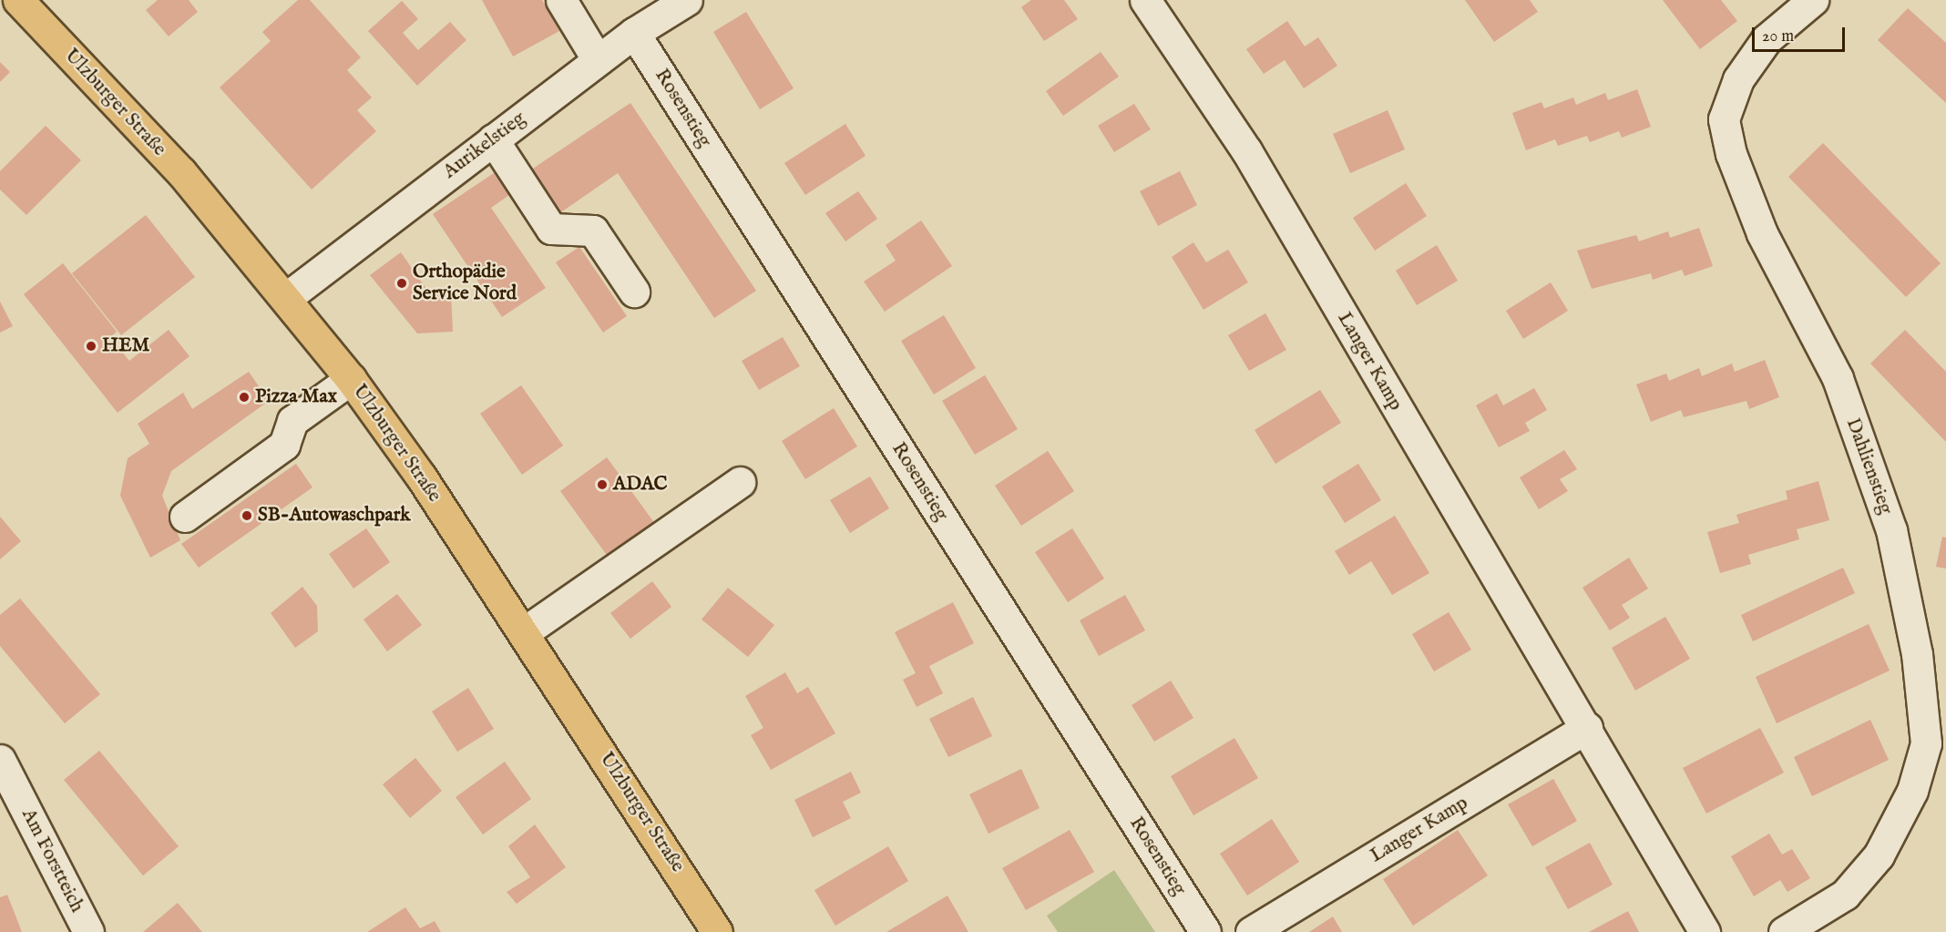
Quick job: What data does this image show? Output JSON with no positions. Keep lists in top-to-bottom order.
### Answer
{
  "streets": {
    "main road": ["Ulzburger Straße"],
    "street": [
      "Rosenstieg",
      "Aurikelstieg",
      "Langer Kamp",
      "Dahlienstieg",
      "Am Forstteich"
    ]
  },
  "crossings": [
    ["Ulzburger Straße", "Aurikelstieg"],
    ["Rosenstieg", "Aurikelstieg"]
  ],
  "places": [
    "Orthopädie Service Nord",
    "HEM",
    "Pizza Max",
    "ADAC",
    "SB-Autowaschpark"
  ],
  "scale_bar": "20 m"
}
